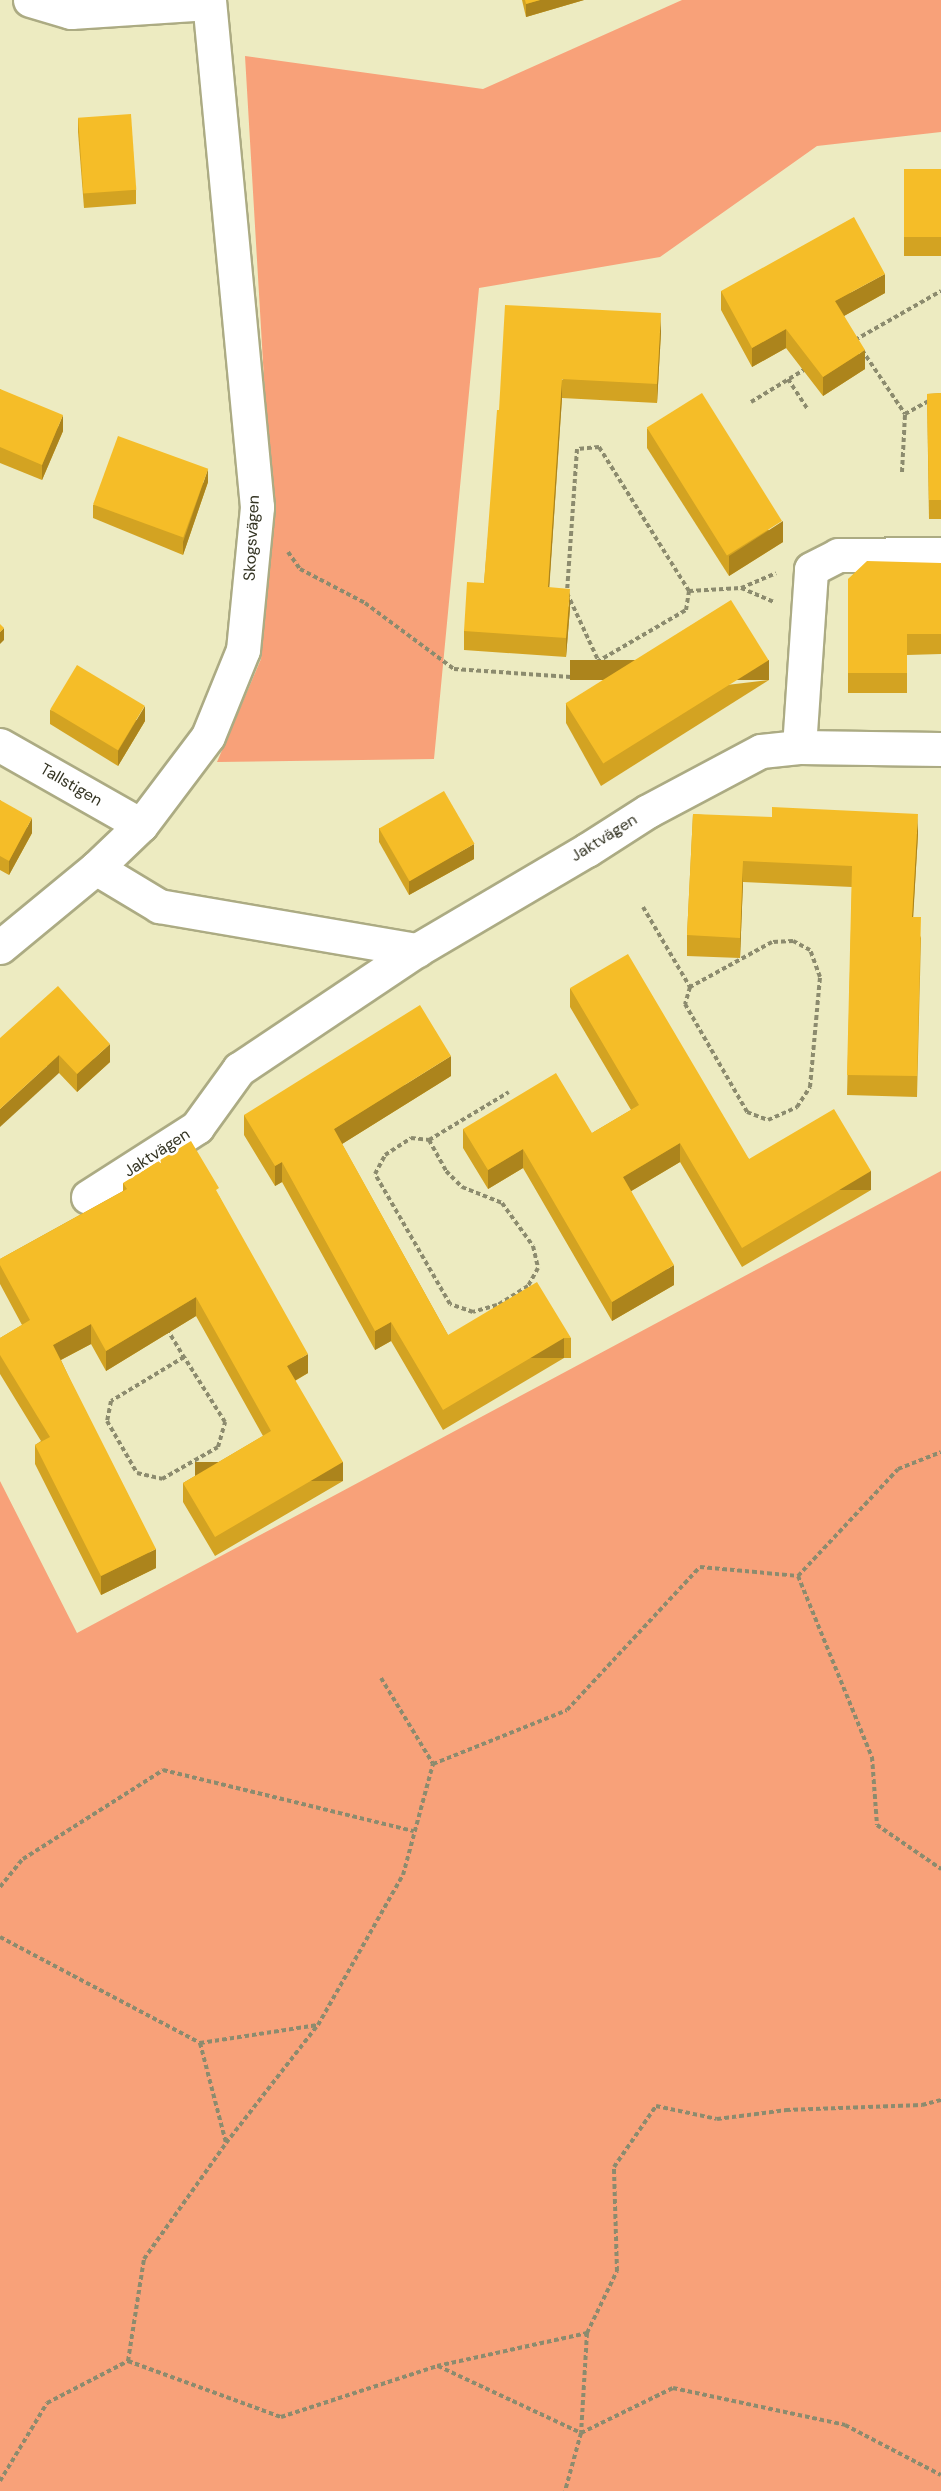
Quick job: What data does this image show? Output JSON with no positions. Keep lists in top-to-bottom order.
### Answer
{
  "streets": {
    "street": ["Skogsvägen", "Tallstigen", "Jaktvägen"]
  },
  "crossings": [
    ["Skogsvägen", "Tallstigen"]
  ]
}
